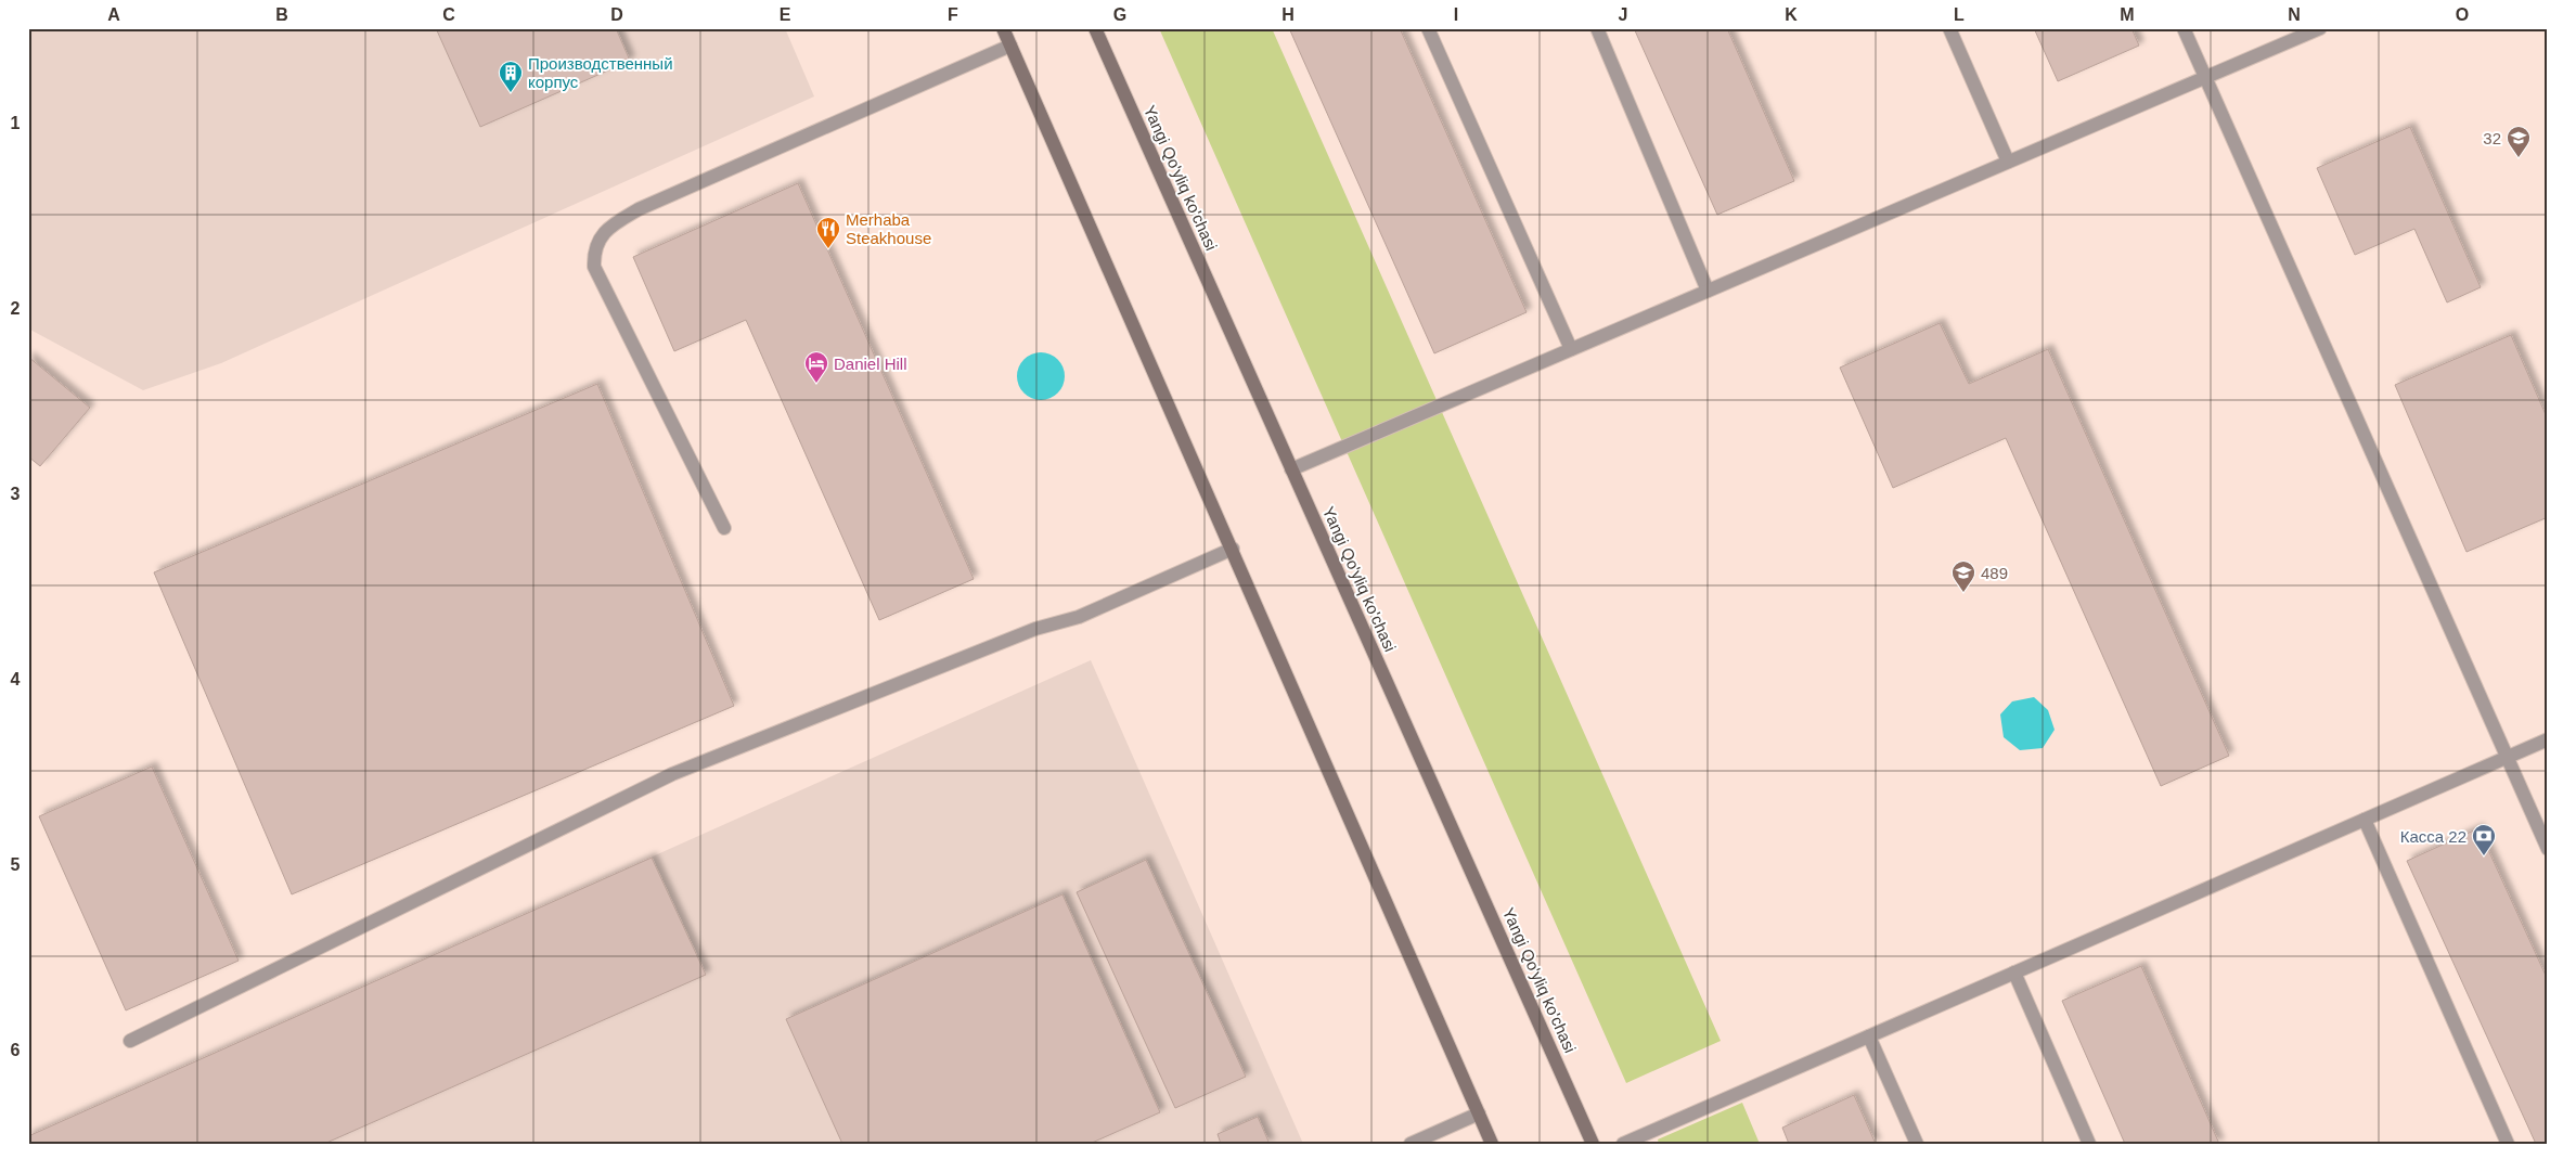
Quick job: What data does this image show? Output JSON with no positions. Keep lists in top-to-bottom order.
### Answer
{
  "streets": {
    "main road": ["Yangi Qo'yliq ko'chasi"]
  },
  "places": {
    "building": ["Производственный корпус"],
    "school or university": ["32", "489"],
    "restaurant": ["Merhaba Steakhouse"],
    "hotel": ["Daniel Hill"],
    "bank": ["Касса 22"]
  },
  "grid": {
    "columns": [
      "A",
      "B",
      "C",
      "D",
      "E",
      "F",
      "G",
      "H",
      "I",
      "J",
      "K",
      "L",
      "M",
      "N",
      "O"
    ],
    "rows": [
      "1",
      "2",
      "3",
      "4",
      "5",
      "6"
    ]
  }
}
